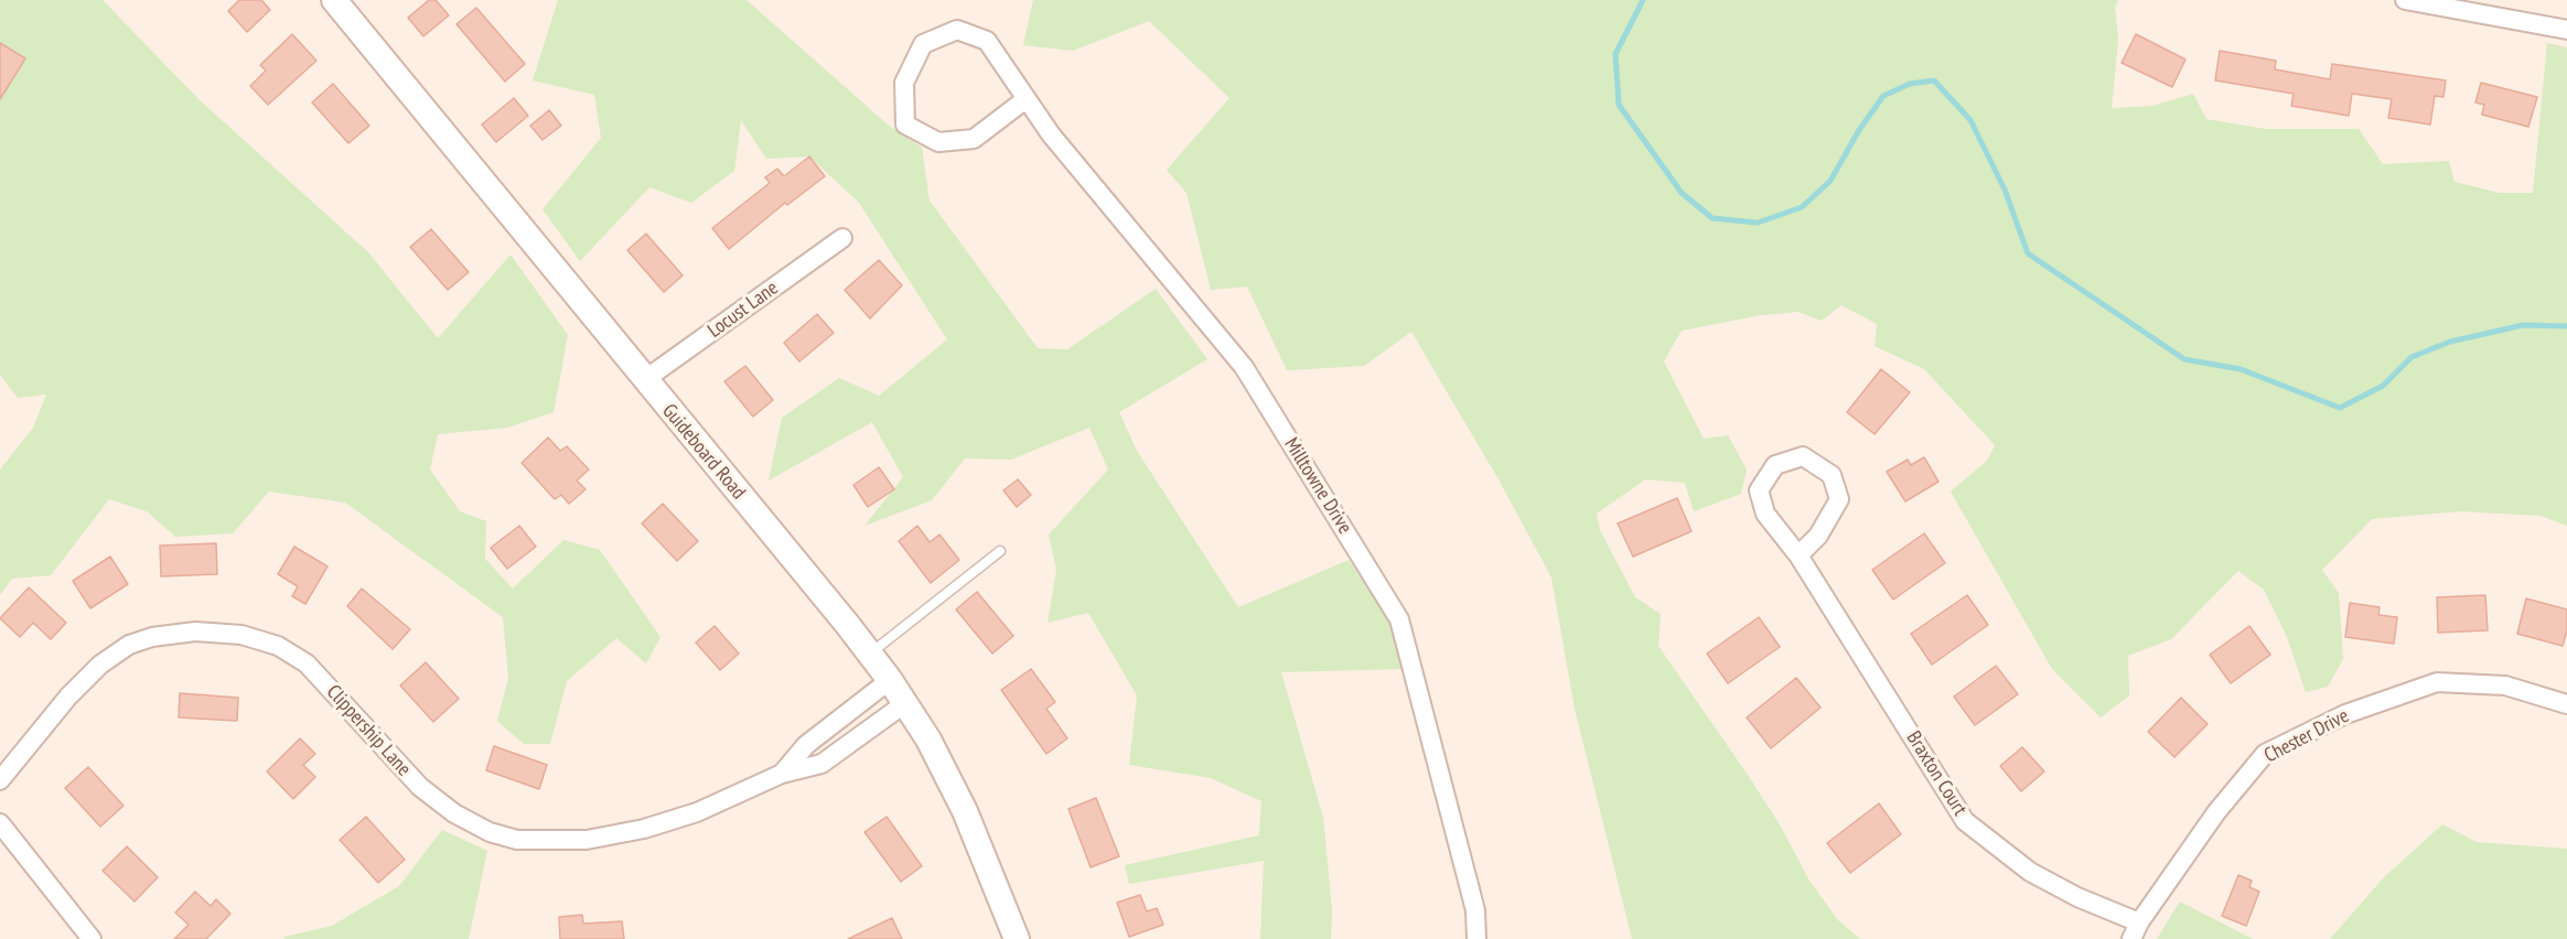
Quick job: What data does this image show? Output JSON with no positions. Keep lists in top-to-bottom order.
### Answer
{
  "streets": {
    "street": [
      "Locust Lane",
      "Guideboard Road",
      "Milltowne Drive",
      "Clippership Lane",
      "Chester Drive",
      "Braxton Court"
    ]
  },
  "crossings": [
    ["Locust Lane", "Guideboard Road"],
    ["Guideboard Road", "Clippership Lane"],
    ["Chester Drive", "Braxton Court"]
  ]
}
